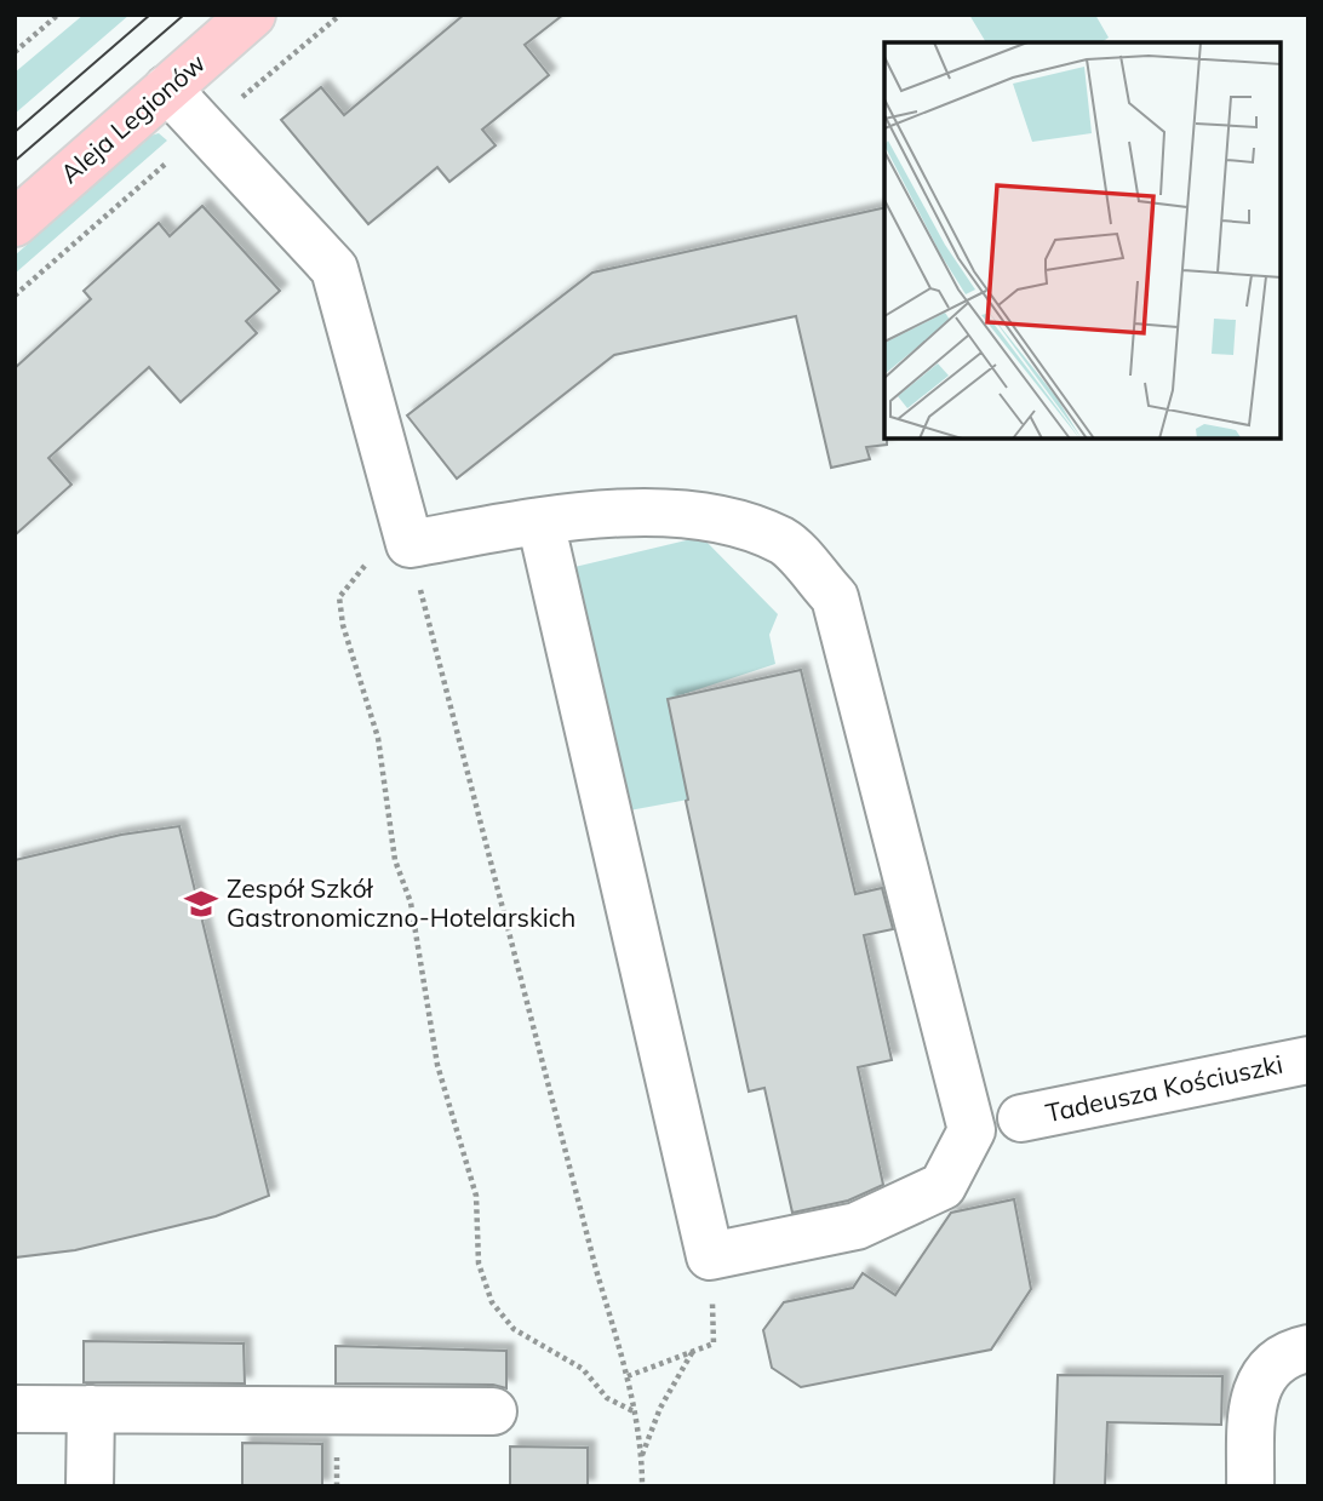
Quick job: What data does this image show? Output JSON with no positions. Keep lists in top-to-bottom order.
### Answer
{
  "streets": {
    "main road": ["Aleja Legionów"],
    "lane": ["Tadeusza Kościuszki"]
  },
  "places": {
    "school or university": ["Zespół Szkół Gastronomiczno-Hotelarskich"]
  }
}
